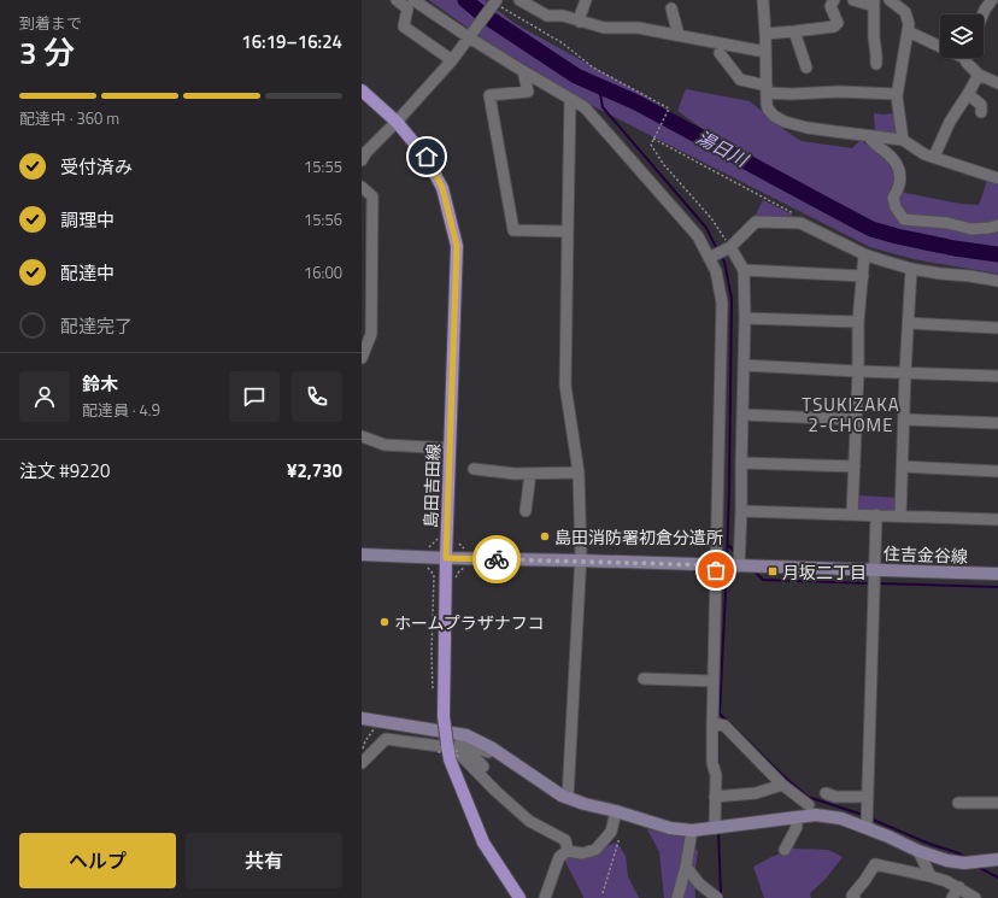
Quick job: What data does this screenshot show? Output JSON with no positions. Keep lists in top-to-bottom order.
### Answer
{
  "streets": {
    "main road": ["島田吉田線"],
    "street": ["住吉金谷線"]
  },
  "crossings": [
    ["島田吉田線", "住吉金谷線"]
  ],
  "districts": ["TSUKIZAKA 2-CHOME"],
  "water": ["湯日川"],
  "places": {
    "other": ["島田消防署初倉分遣所", "ホームプラザナフコ"],
    "transit": ["月坂二丁目"]
  },
  "page": {
    "heading": ["3 分", "到着まで", "16:19–16:24"],
    "panel": [
      "鈴木",
      "配達員 · 4.9",
      "注文 #9220",
      "¥2,730"
    ],
    "bar": "配達中 · 360 m",
    "list": [
      ["受付済み", "15:55"],
      ["調理中", "15:56"],
      ["配達中", "16:00"],
      "配達完了"
    ],
    "buttons": ["ヘルプ", "共有"]
  }
}
